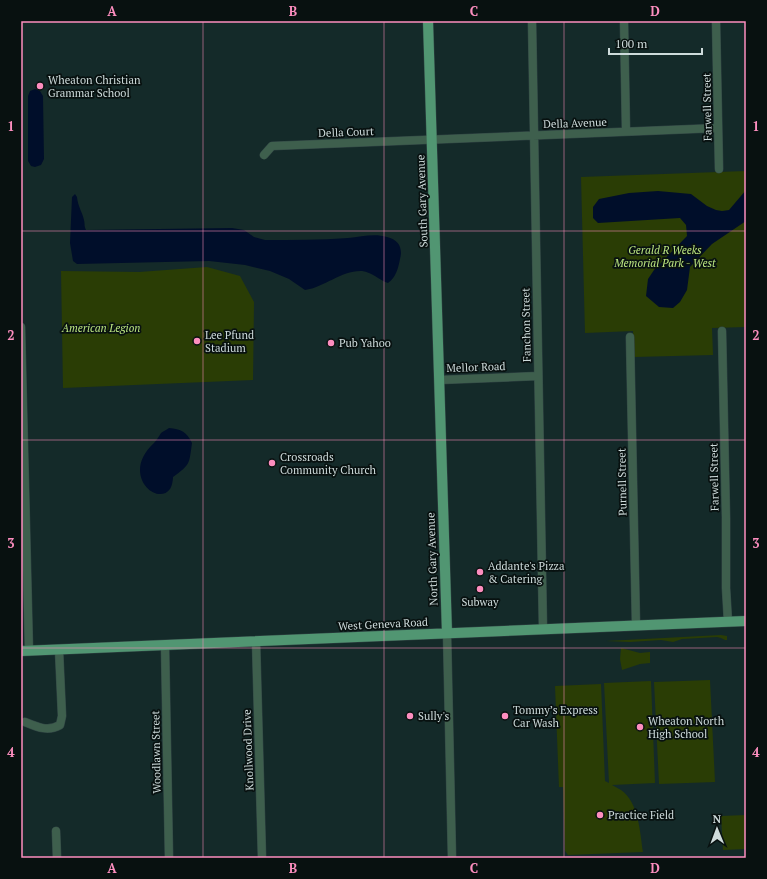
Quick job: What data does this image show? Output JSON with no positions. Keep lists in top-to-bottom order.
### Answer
{
  "streets": {
    "main road": ["South Gary Avenue", "North Gary Avenue", "West Geneva Road"],
    "street": [
      "Farwell Street",
      "Della Avenue",
      "Della Court",
      "Fanchon Street",
      "Mellor Road",
      "Purnell Street",
      "Knollwood Drive",
      "Woodlawn Street"
    ]
  },
  "crossings": [
    ["Farwell Street", "Della Avenue"],
    ["Farwell Street", "West Geneva Road"],
    ["Della Avenue", "Della Court"],
    ["Della Avenue", "South Gary Avenue"],
    ["Della Avenue", "Fanchon Street"],
    ["Della Court", "South Gary Avenue"],
    ["South Gary Avenue", "Mellor Road"],
    ["South Gary Avenue", "North Gary Avenue"],
    ["Fanchon Street", "Mellor Road"],
    ["Fanchon Street", "West Geneva Road"],
    ["Mellor Road", "North Gary Avenue"],
    ["Purnell Street", "West Geneva Road"],
    ["North Gary Avenue", "West Geneva Road"],
    ["West Geneva Road", "Knollwood Drive"],
    ["West Geneva Road", "Woodlawn Street"]
  ],
  "parks": ["Gerald R Weeks Memorial Park - West", "American Legion"],
  "places": [
    "Wheaton Christian Grammar School",
    "Lee Pfund Stadium",
    "Pub Yahoo",
    "Crossroads Community Church",
    "Addante's Pizza & Catering",
    "Subway",
    "Sully's",
    "Tommy’s Express Car Wash",
    "Wheaton North High School",
    "Practice Field"
  ],
  "scale_bar": "100 m",
  "north": "top",
  "grid": {
    "columns": [
      "A",
      "B",
      "C",
      "D"
    ],
    "rows": [
      "1",
      "2",
      "3",
      "4"
    ]
  }
}
